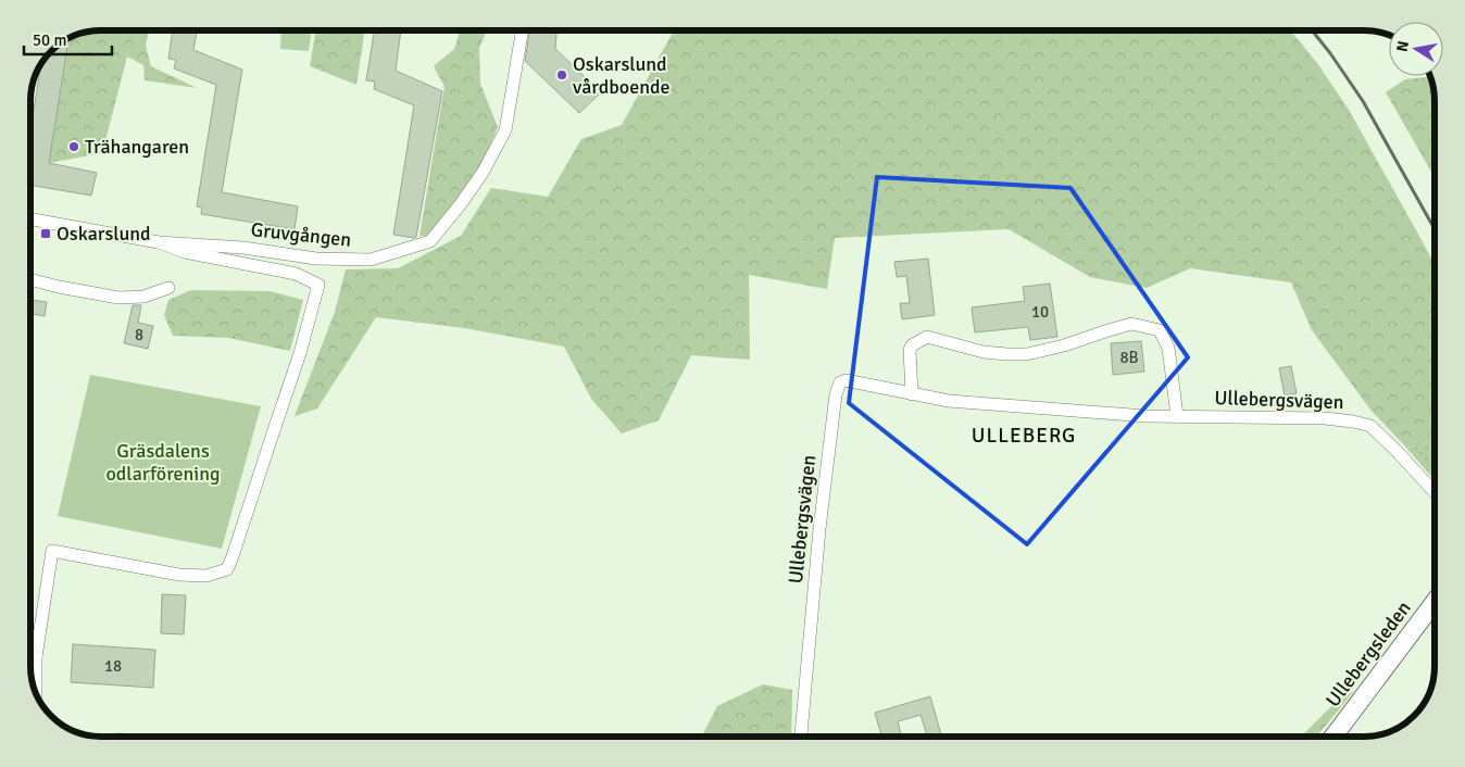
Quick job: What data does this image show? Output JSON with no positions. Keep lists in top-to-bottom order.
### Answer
{
  "streets": {
    "main road": ["Ullebergsleden"],
    "street": ["Gruvgången", "Ullebergsvägen"]
  },
  "districts": ["ULLEBERG"],
  "parks": ["Gräsdalens odlarförening"],
  "places": {
    "other": ["Oskarslund vårdboende", "Trähangaren"],
    "transit": ["Oskarslund"]
  },
  "house_numbers": [
    "10",
    "8",
    "8B",
    "18"
  ],
  "scale_bar": "50 m",
  "north": "left"
}
